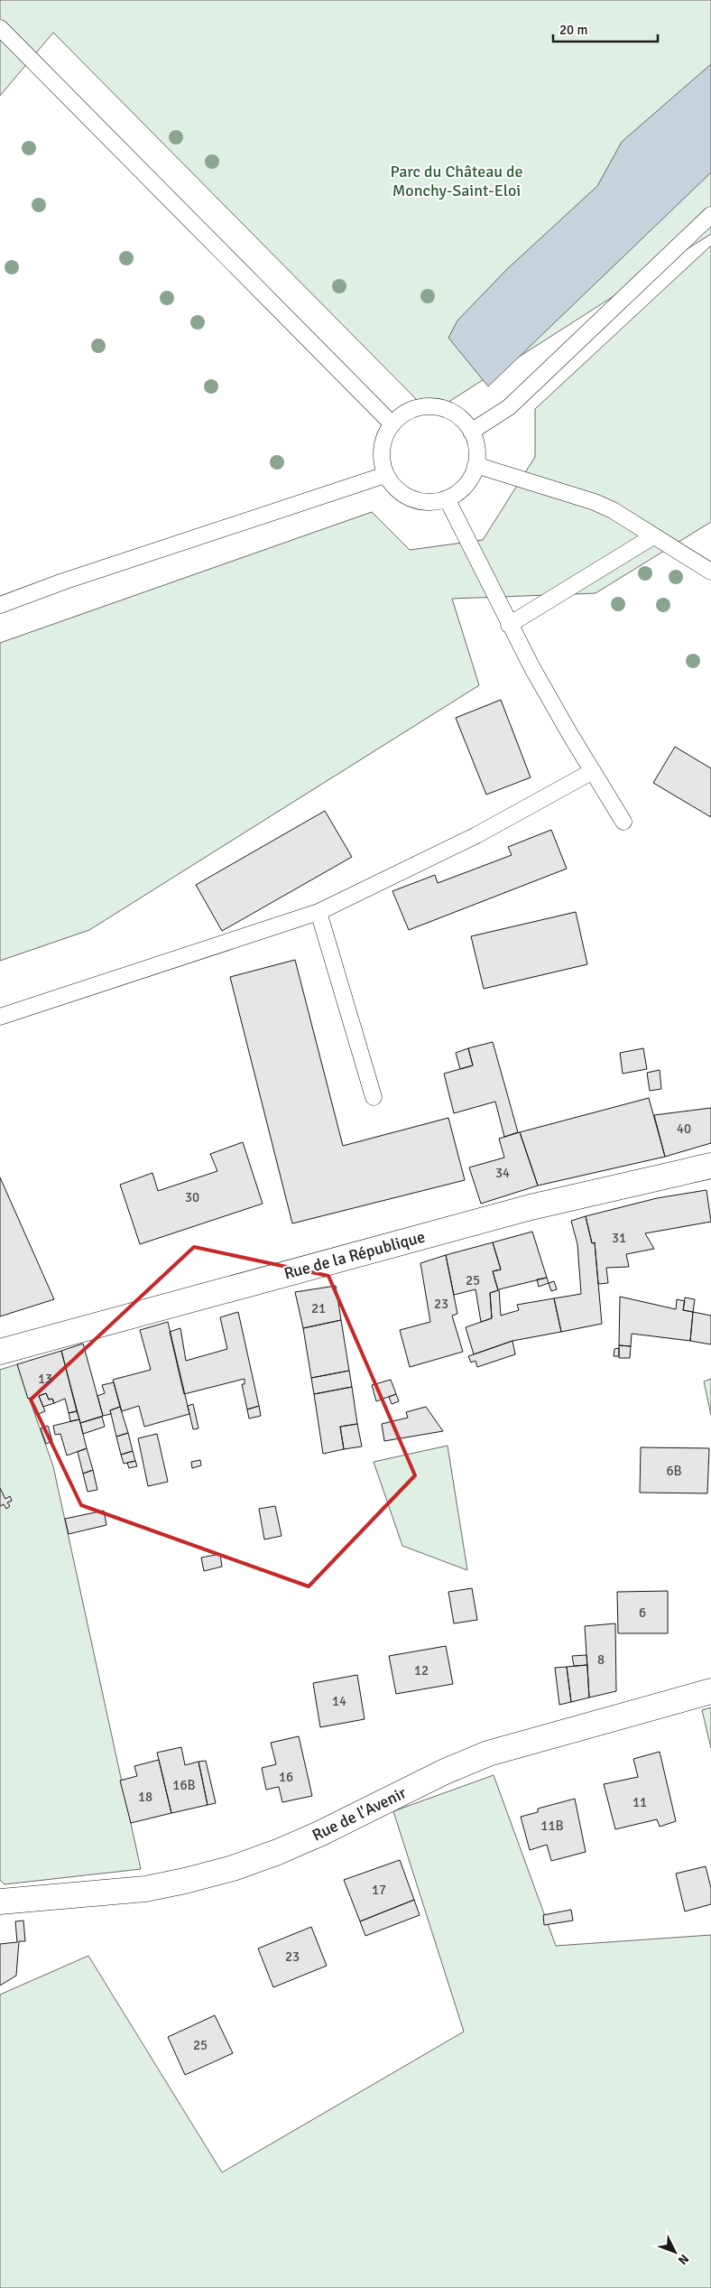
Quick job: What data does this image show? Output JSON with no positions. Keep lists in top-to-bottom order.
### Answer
{
  "streets": {
    "street": ["Rue de la République", "Rue de l'Avenir"]
  },
  "parks": ["Parc du Château de Monchy-Saint-Eloi"],
  "house_numbers": [
    "40",
    "34",
    "30",
    "31",
    "25",
    "23",
    "21",
    "13",
    "6B",
    "6",
    "8",
    "12",
    "14",
    "16",
    "16B",
    "18",
    "11",
    "11B",
    "17",
    "23",
    "25"
  ],
  "scale_bar": "20 m",
  "north": "bottom right"
}
